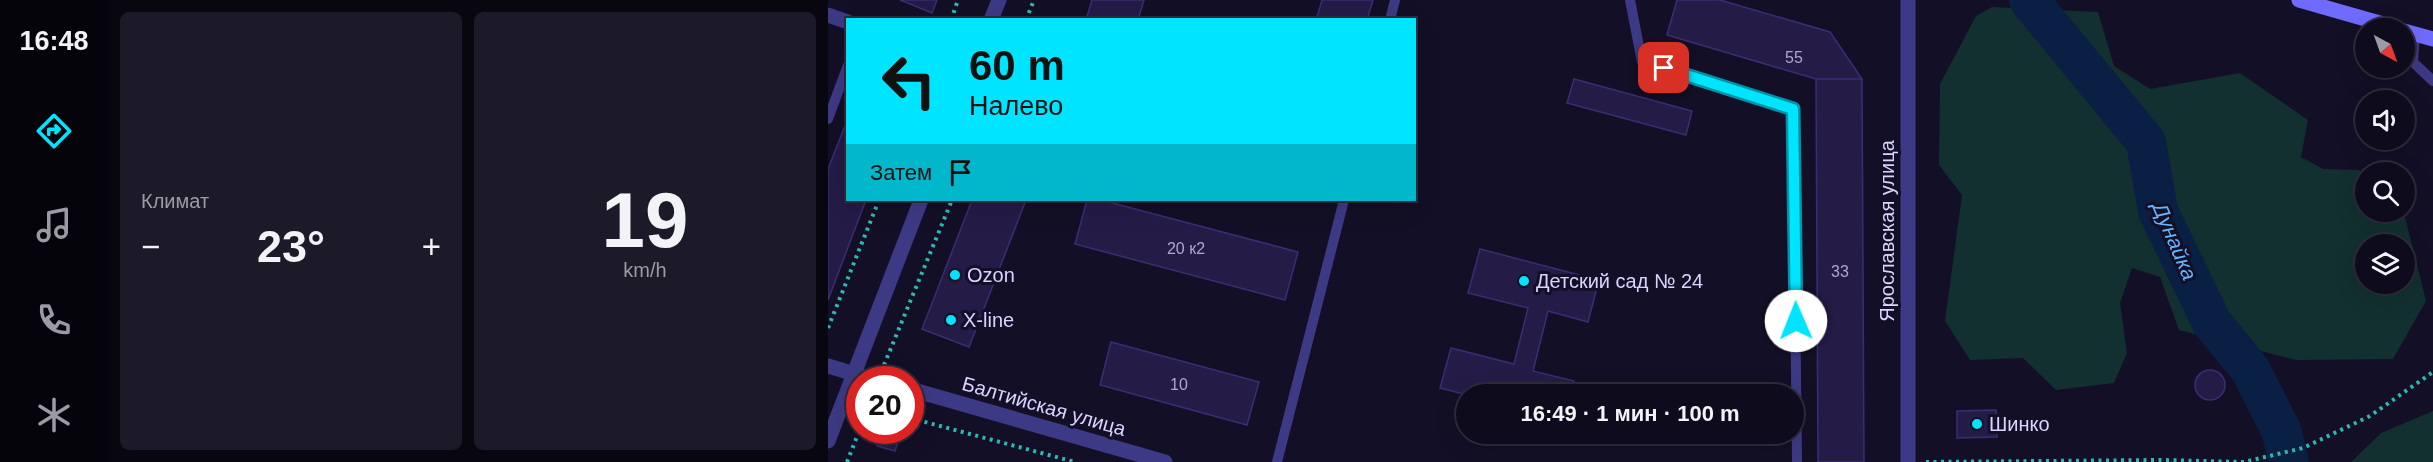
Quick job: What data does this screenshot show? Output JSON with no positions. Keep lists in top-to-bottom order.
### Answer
{
  "streets": {
    "street": ["Ярославская улица", "Балтийская улица"]
  },
  "water": ["Дунайка"],
  "places": [
    "Ozon",
    "Детский сад № 24",
    "X-line",
    "Шинко"
  ],
  "house_numbers": [
    "55",
    "20 к2",
    "33",
    "10"
  ],
  "north": "bottom right",
  "page": {
    "tabs": "16:48",
    "tile": [
      "Климат",
      ["19", "km/h"]
    ],
    "turn": ["60 m", "Налево"],
    "then": "Затем",
    "heat": ["−", "23°", "+"],
    "limit": "20",
    "trip": "16:49 · 1 мин · 100 m"
  }
}
